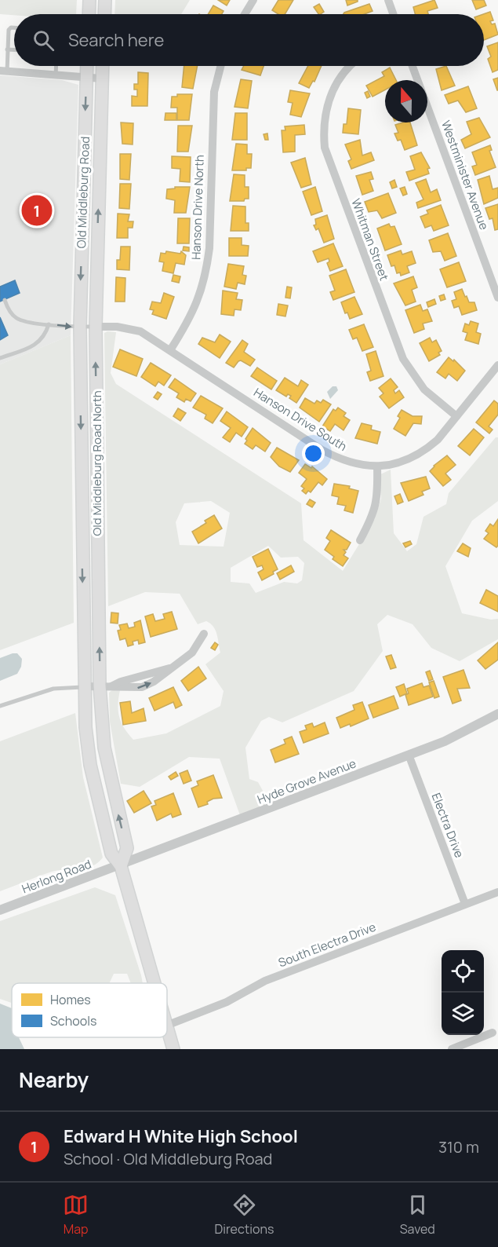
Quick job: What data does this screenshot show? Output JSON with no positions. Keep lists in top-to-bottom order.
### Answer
{
  "streets": {
    "main road": ["Old Middleburg Road", "Old Middleburg Road North"],
    "street": [
      "Westminister Avenue",
      "Hanson Drive North",
      "Whitman Street",
      "Hanson Drive South",
      "Hyde Grove Avenue",
      "Electra Drive",
      "Herlong Road",
      "South Electra Drive"
    ]
  },
  "crossings": [
    ["Old Middleburg Road", "Old Middleburg Road North"],
    ["Hanson Drive North", "Hanson Drive South"],
    ["Whitman Street", "Hanson Drive South"],
    ["Hanson Drive South", "Old Middleburg Road North"],
    ["Old Middleburg Road North", "Hyde Grove Avenue"],
    ["Old Middleburg Road North", "Herlong Road"],
    ["Hyde Grove Avenue", "Electra Drive"],
    ["Hyde Grove Avenue", "Herlong Road"],
    ["Electra Drive", "South Electra Drive"]
  ],
  "one_way": ["Old Middleburg Road"],
  "legend": ["Homes", "Schools"],
  "north": "top",
  "page": {
    "search": "Search here",
    "pins": "1",
    "heading": "Nearby",
    "list": [
      {
        "mark": "1",
        "name": "Edward H White High School",
        "note": "School · Old Middleburg Road",
        "value": "310 m"
      }
    ],
    "nav": ["Map", "Directions", "Saved"]
  }
}
